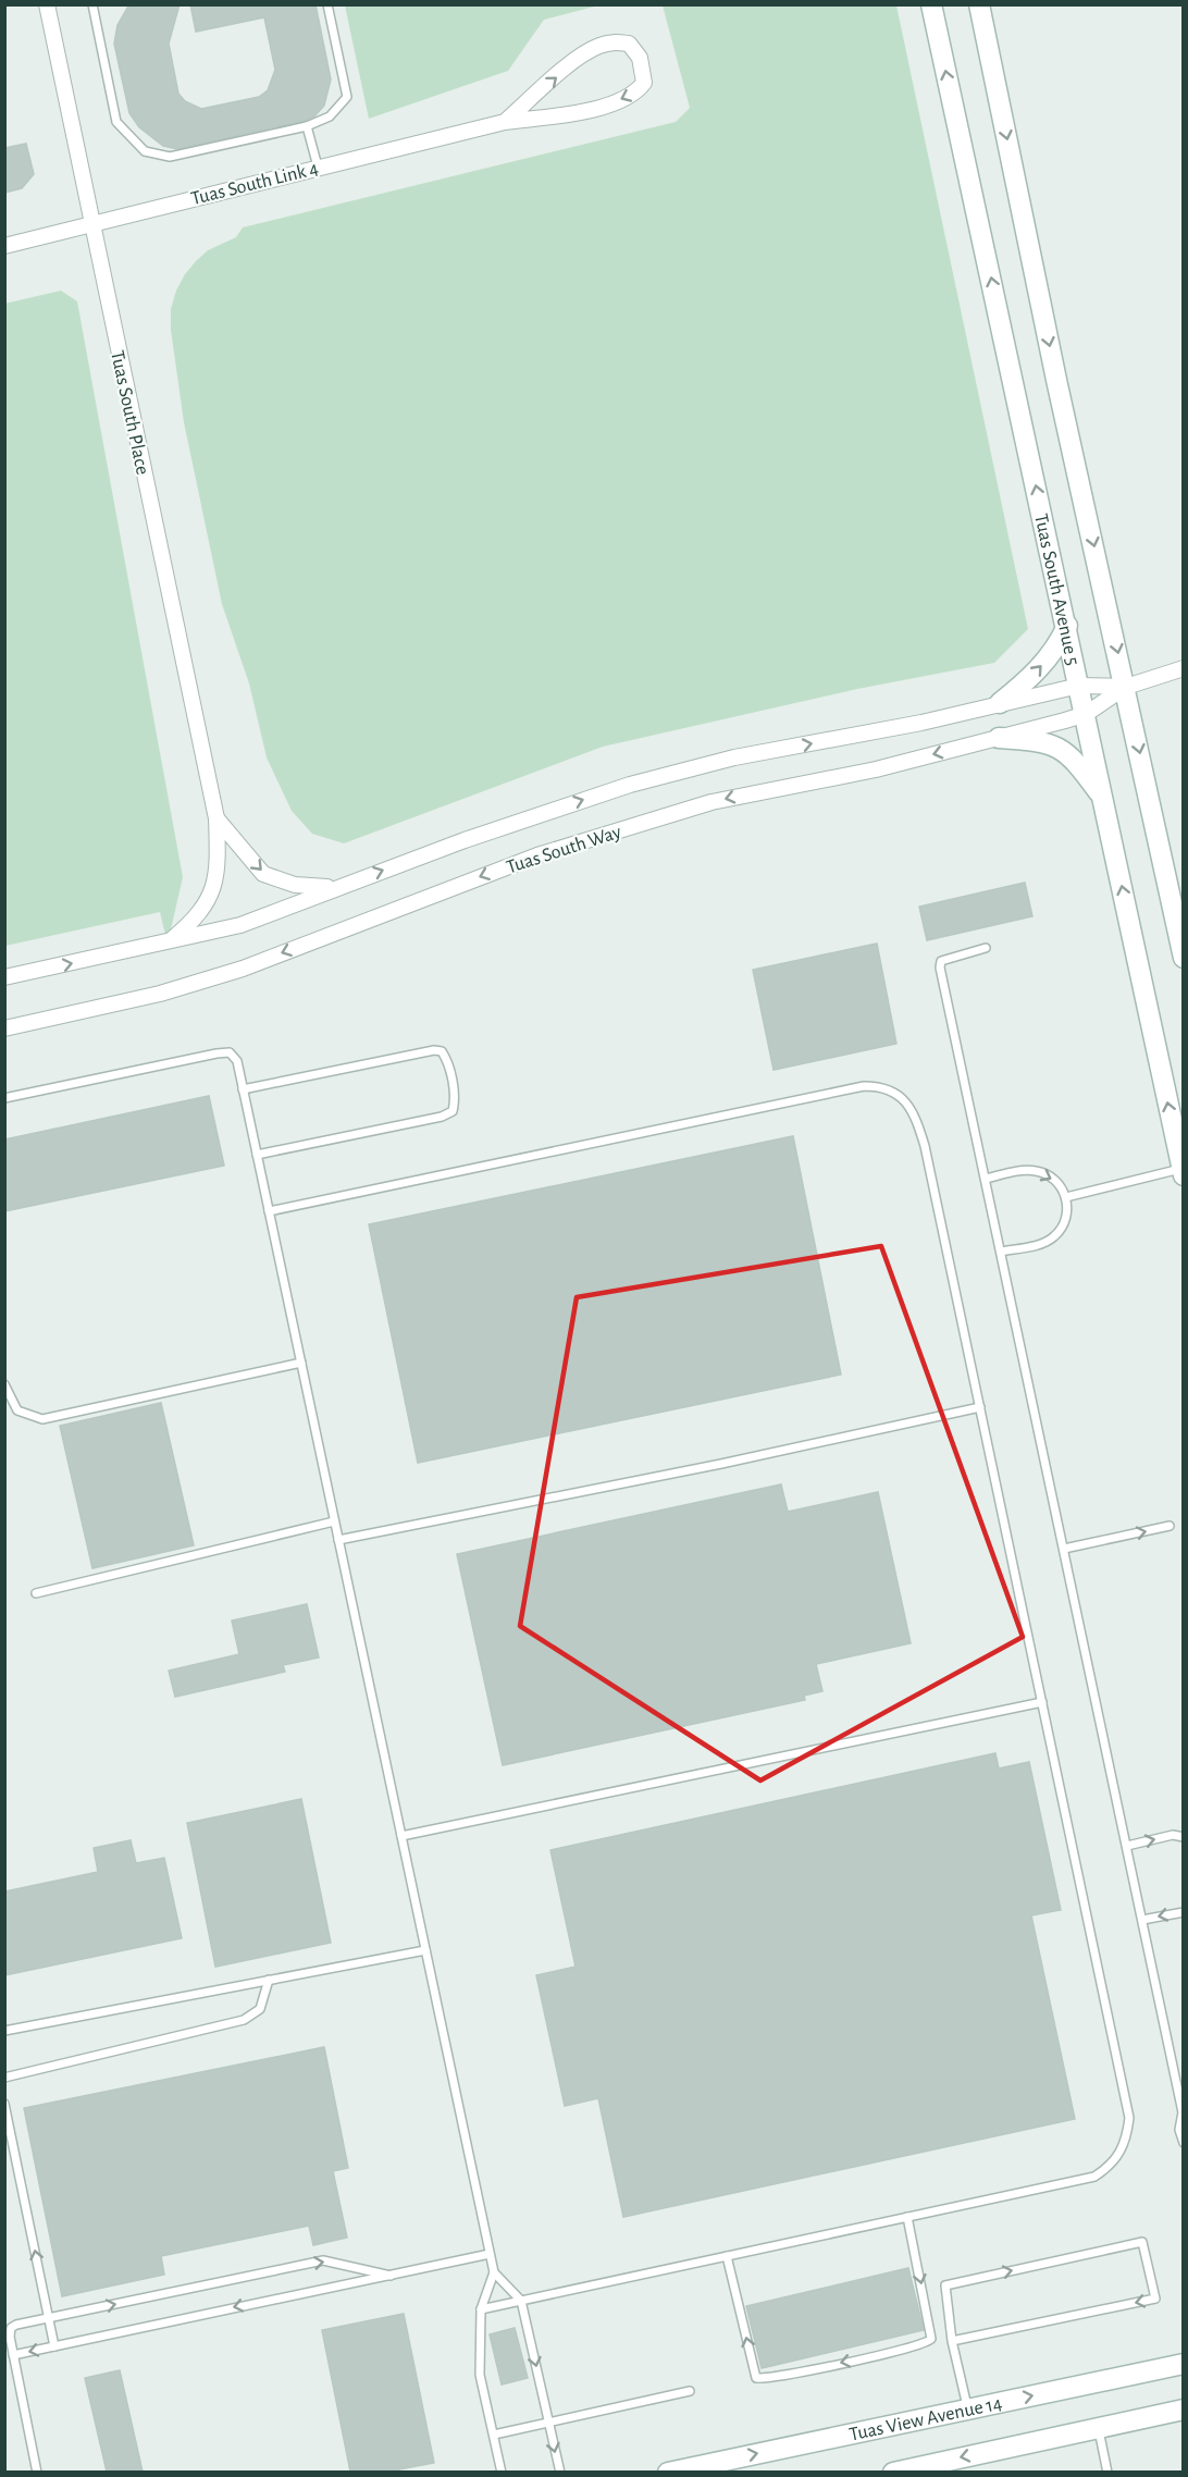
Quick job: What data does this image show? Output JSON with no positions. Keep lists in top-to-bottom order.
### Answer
{
  "streets": {
    "street": [
      "Tuas South Link 4",
      "Tuas South Place",
      "Tuas South Avenue 5",
      "Tuas South Way",
      "Tuas View Avenue 14"
    ]
  },
  "crossings": [
    ["Tuas South Link 4", "Tuas South Place"],
    ["Tuas South Place", "Tuas South Way"],
    ["Tuas South Avenue 5", "Tuas South Way"]
  ]
}
